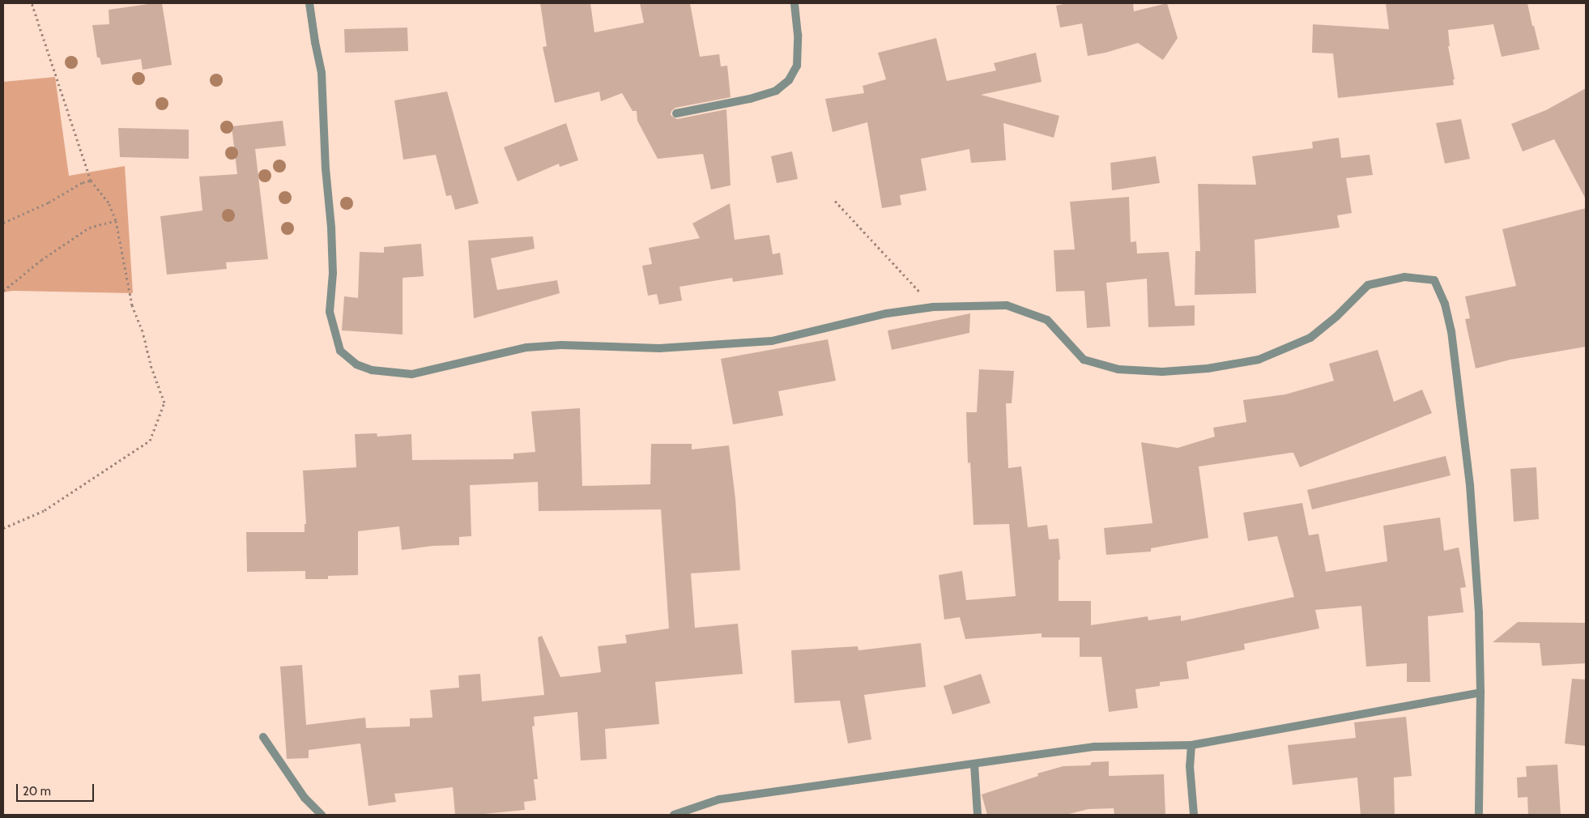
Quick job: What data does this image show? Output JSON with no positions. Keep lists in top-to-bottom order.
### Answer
{
  "scale_bar": "20 m"
}
